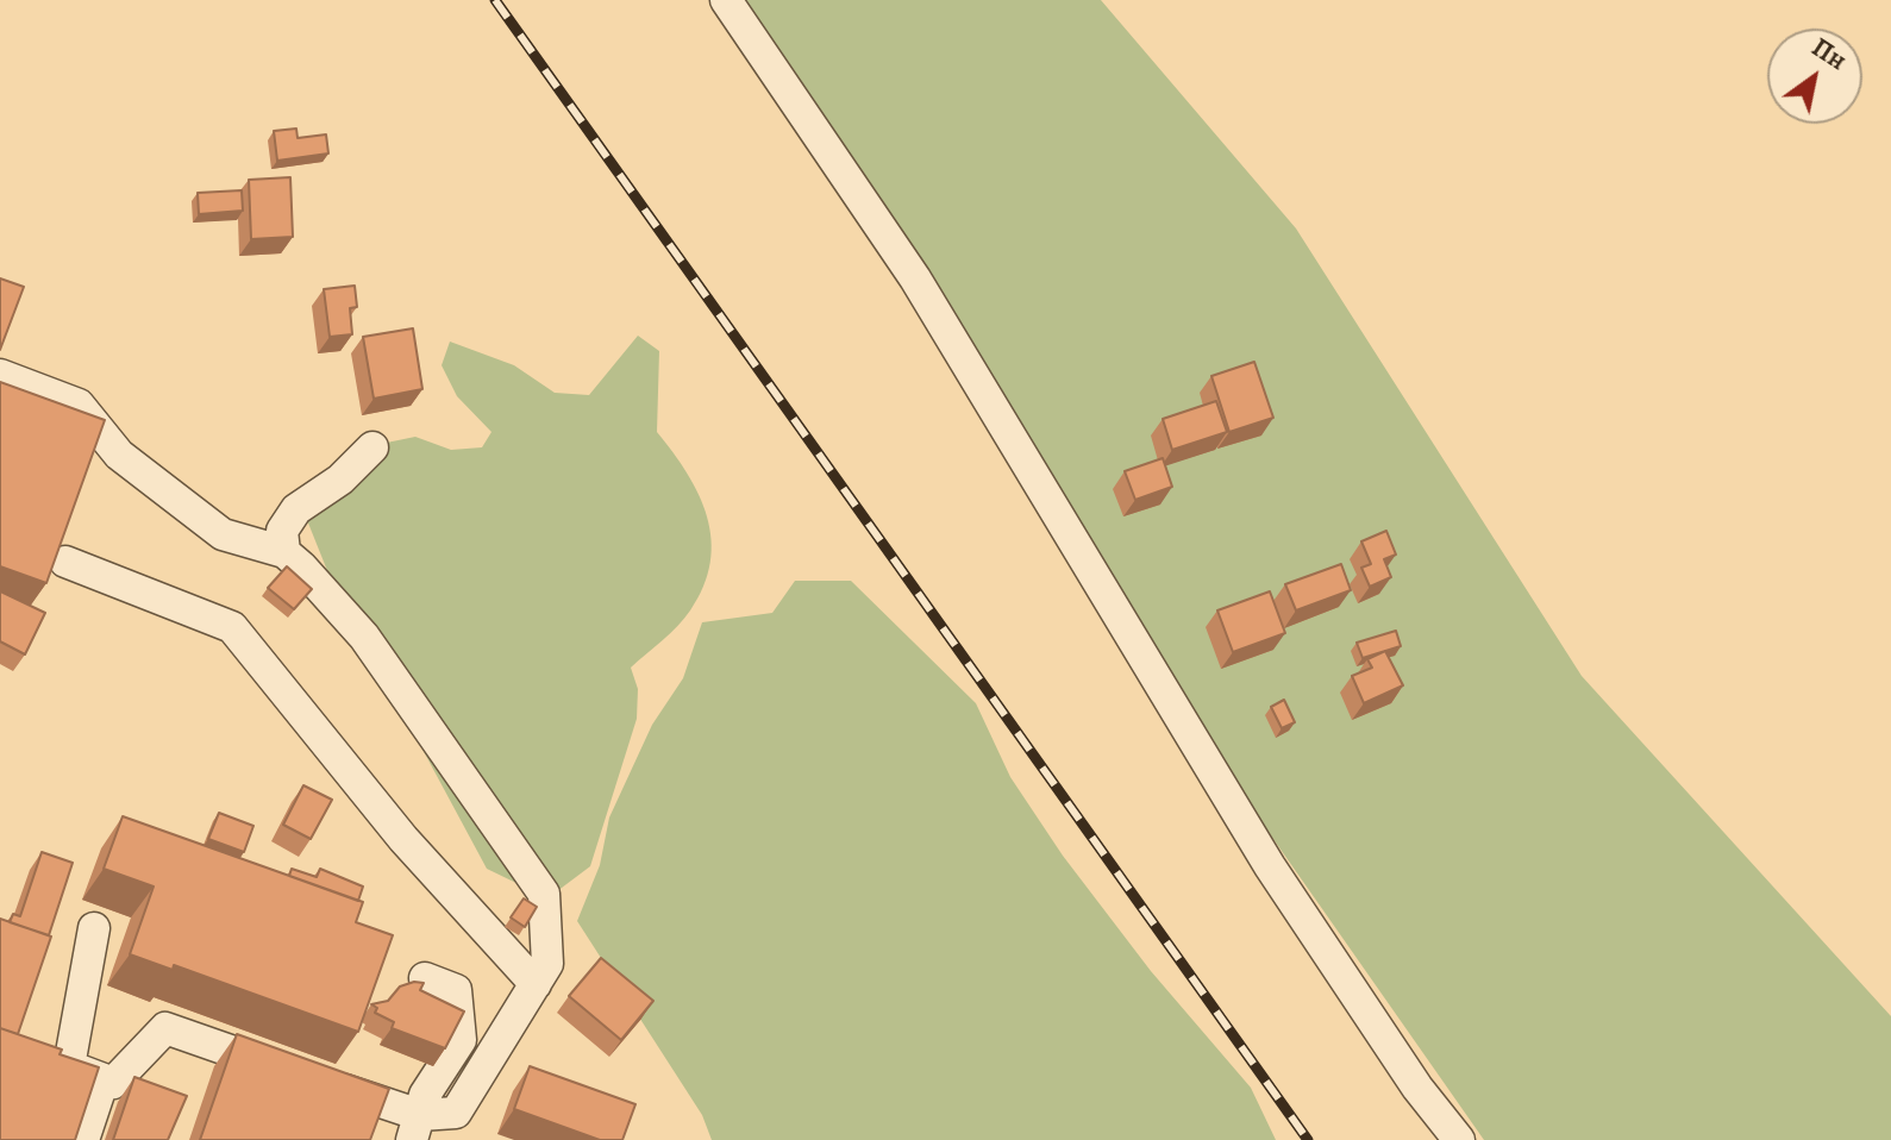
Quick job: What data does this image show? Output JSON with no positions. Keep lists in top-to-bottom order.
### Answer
{
  "north": "top right"
}
